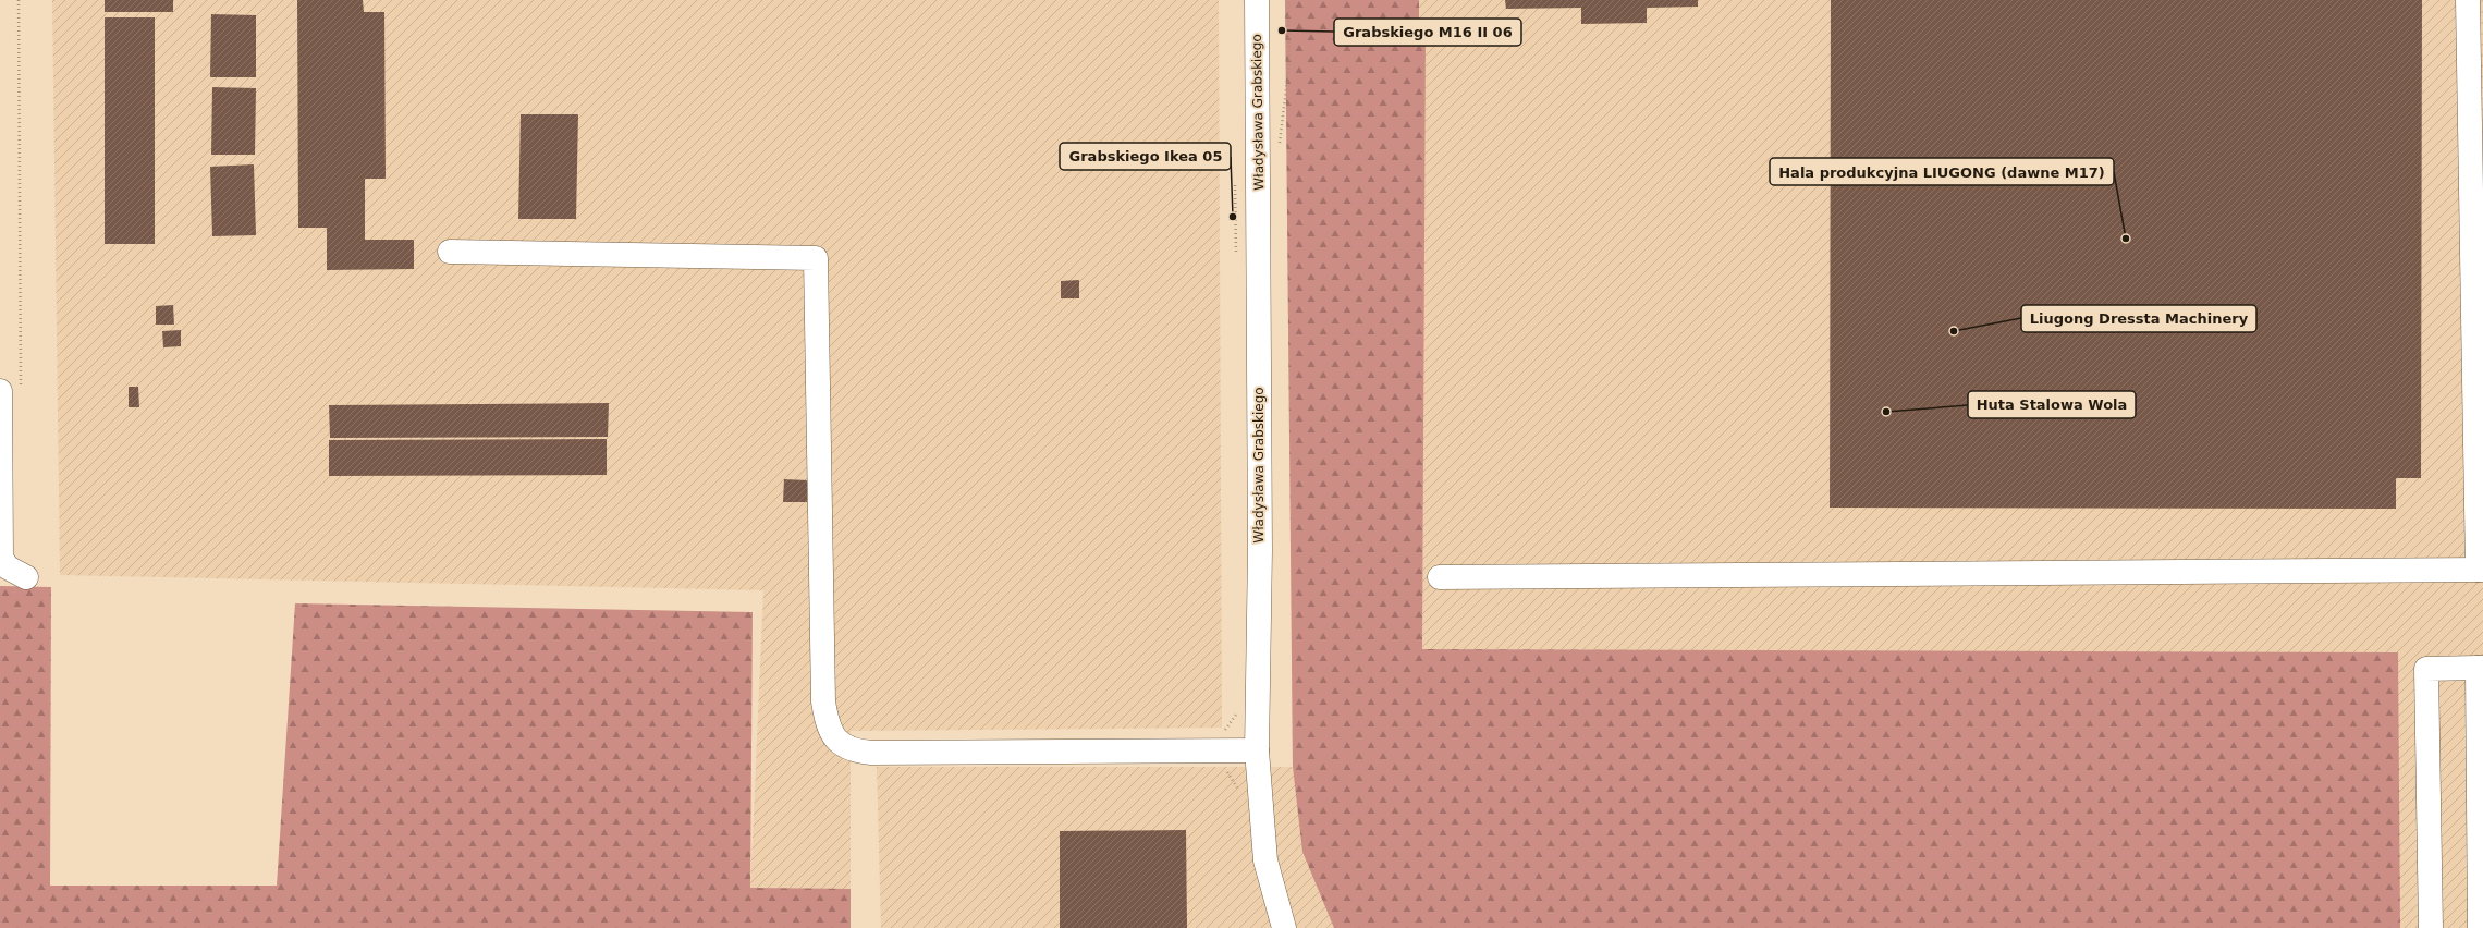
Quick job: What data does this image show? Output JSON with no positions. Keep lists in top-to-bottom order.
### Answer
{
  "streets": {
    "street": ["Władysława Grabskiego"]
  },
  "places": [
    "Grabskiego M16 II 06",
    "Grabskiego Ikea 05",
    "Hala produkcyjna LIUGONG (dawne M17)",
    "Liugong Dressta Machinery",
    "Huta Stalowa Wola"
  ]
}
